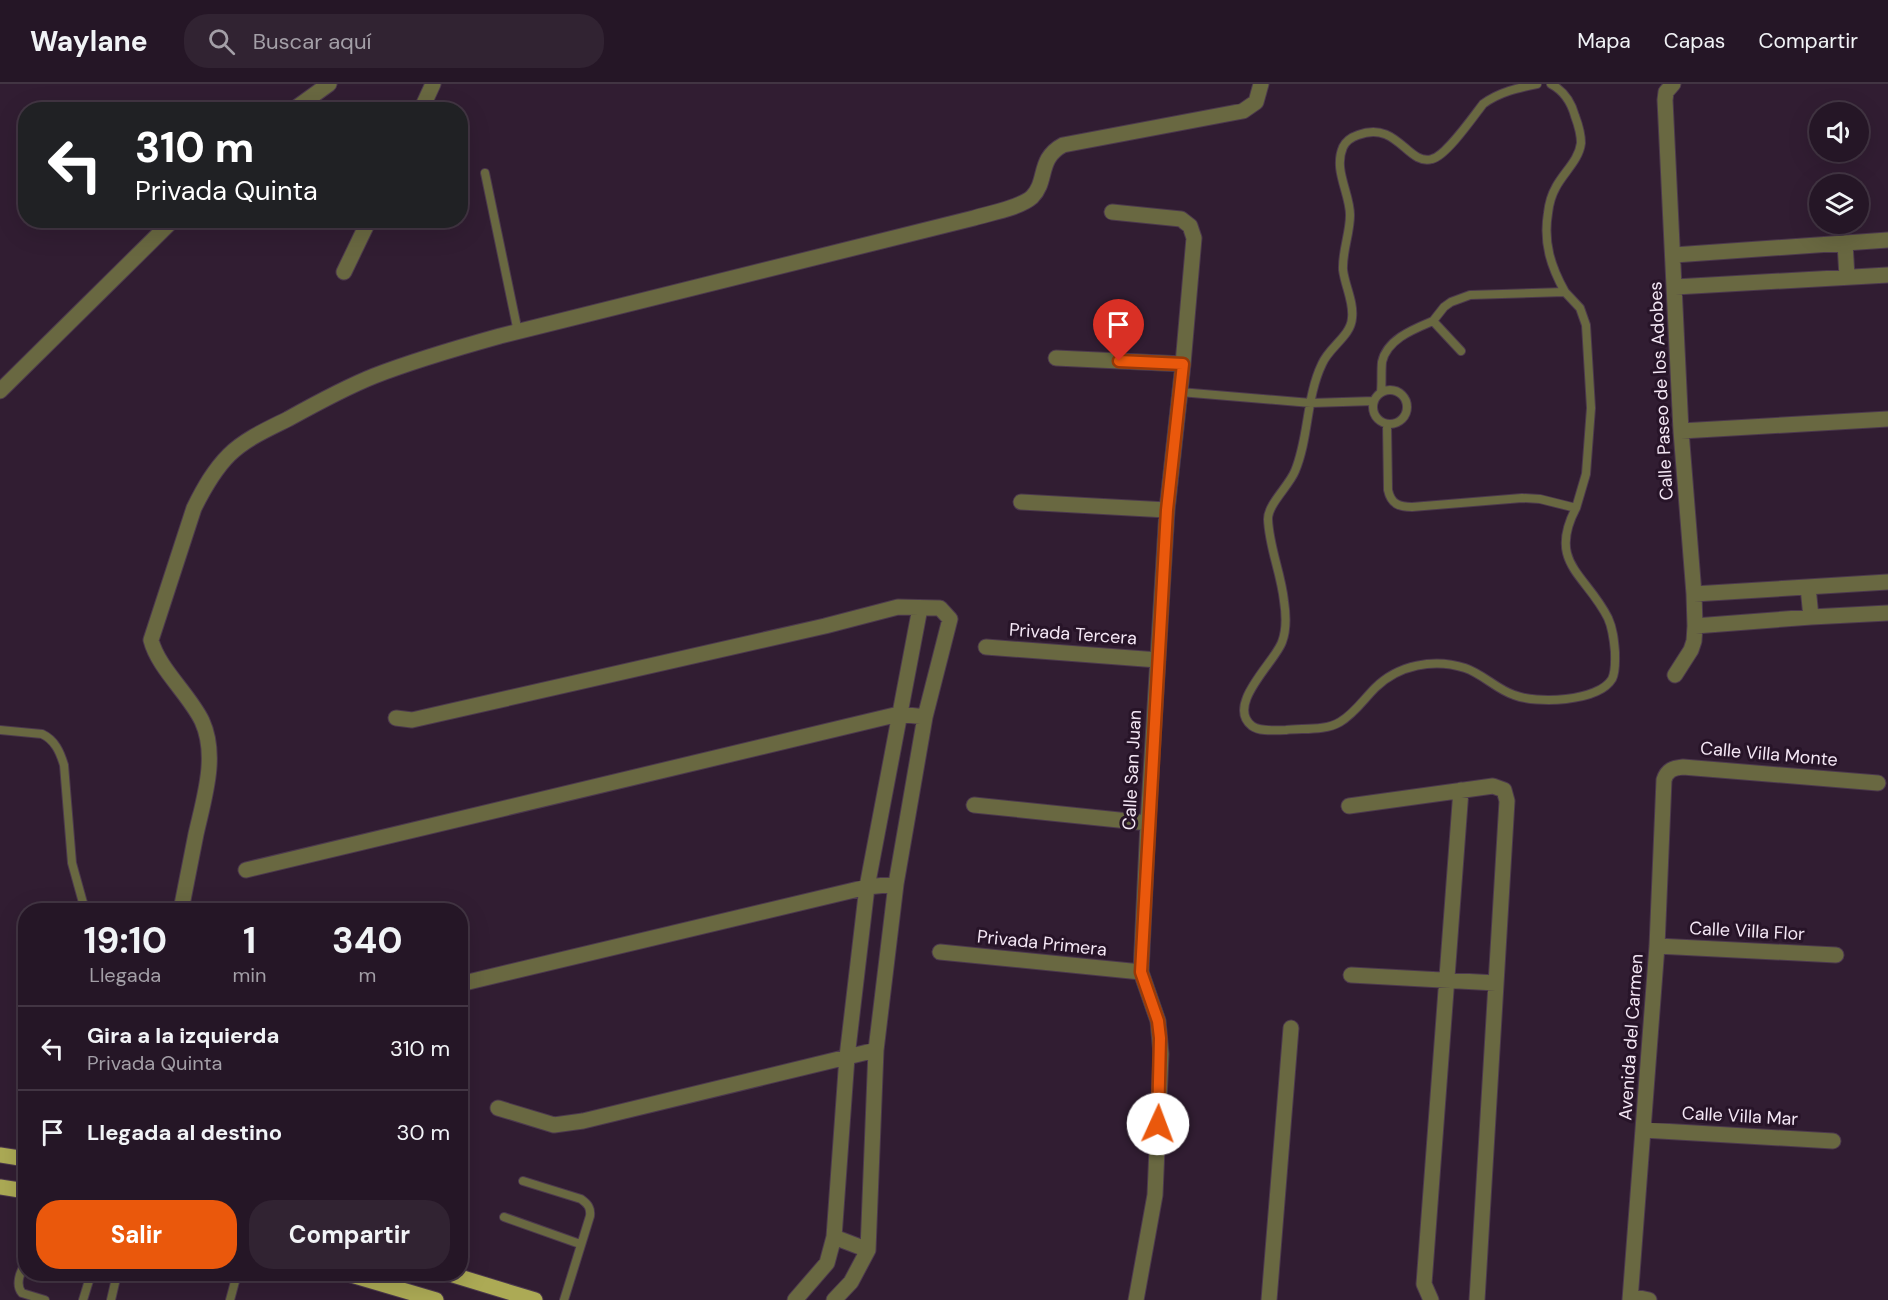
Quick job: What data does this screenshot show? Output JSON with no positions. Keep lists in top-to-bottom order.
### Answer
{
  "streets": {
    "street": [
      "Calle Paseo de los Adobes",
      "Privada Tercera",
      "Calle Villa Monte",
      "Calle San Juan",
      "Calle Villa Flor",
      "Privada Primera",
      "Avenida del Carmen",
      "Calle Villa Mar"
    ]
  },
  "crossings": [
    ["Privada Tercera", "Calle San Juan"],
    ["Calle Villa Monte", "Avenida del Carmen"],
    ["Calle San Juan", "Privada Primera"],
    ["Calle Villa Flor", "Avenida del Carmen"],
    ["Avenida del Carmen", "Calle Villa Mar"]
  ],
  "page": {
    "header": "Waylane",
    "search": "Buscar aquí",
    "nav": ["Mapa", "Capas", "Compartir"],
    "turn": ["310 m", "Privada Quinta"],
    "eta": [
      "19:10",
      "Llegada",
      "1",
      "min",
      "340",
      "m"
    ],
    "list": [
      {
        "name": "Gira a la izquierda",
        "note": "Privada Quinta",
        "value": "310 m"
      },
      {
        "name": "Llegada al destino",
        "value": "30 m"
      }
    ],
    "buttons": ["Salir", "Compartir"]
  }
}
